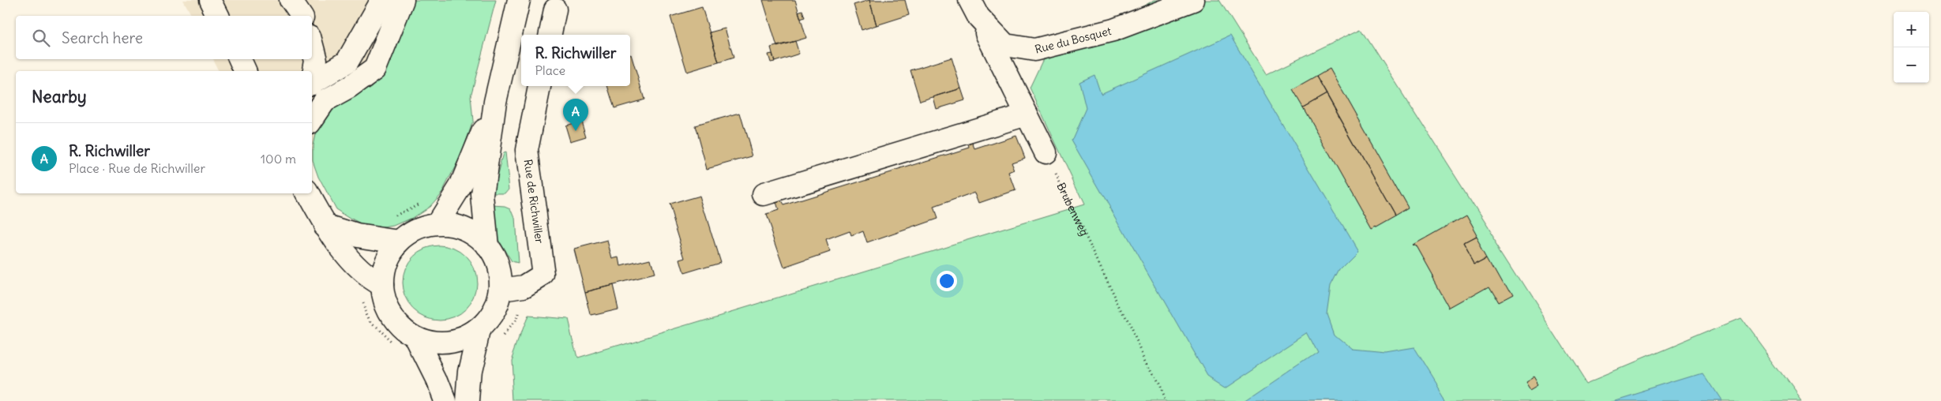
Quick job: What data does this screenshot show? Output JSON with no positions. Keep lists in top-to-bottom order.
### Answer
{
  "streets": {
    "main road": ["Rue du Bosquet", "Rue de Richwiller"],
    "path": ["Brubenweg"]
  },
  "page": {
    "map_buttons": ["+", "−"],
    "search": "Search here",
    "popup": ["R. Richwiller", "Place"],
    "heading": "Nearby",
    "pins": "A",
    "list": [
      {
        "mark": "A",
        "name": "R. Richwiller",
        "note": "Place · Rue de Richwiller",
        "value": "100 m"
      }
    ]
  }
}
